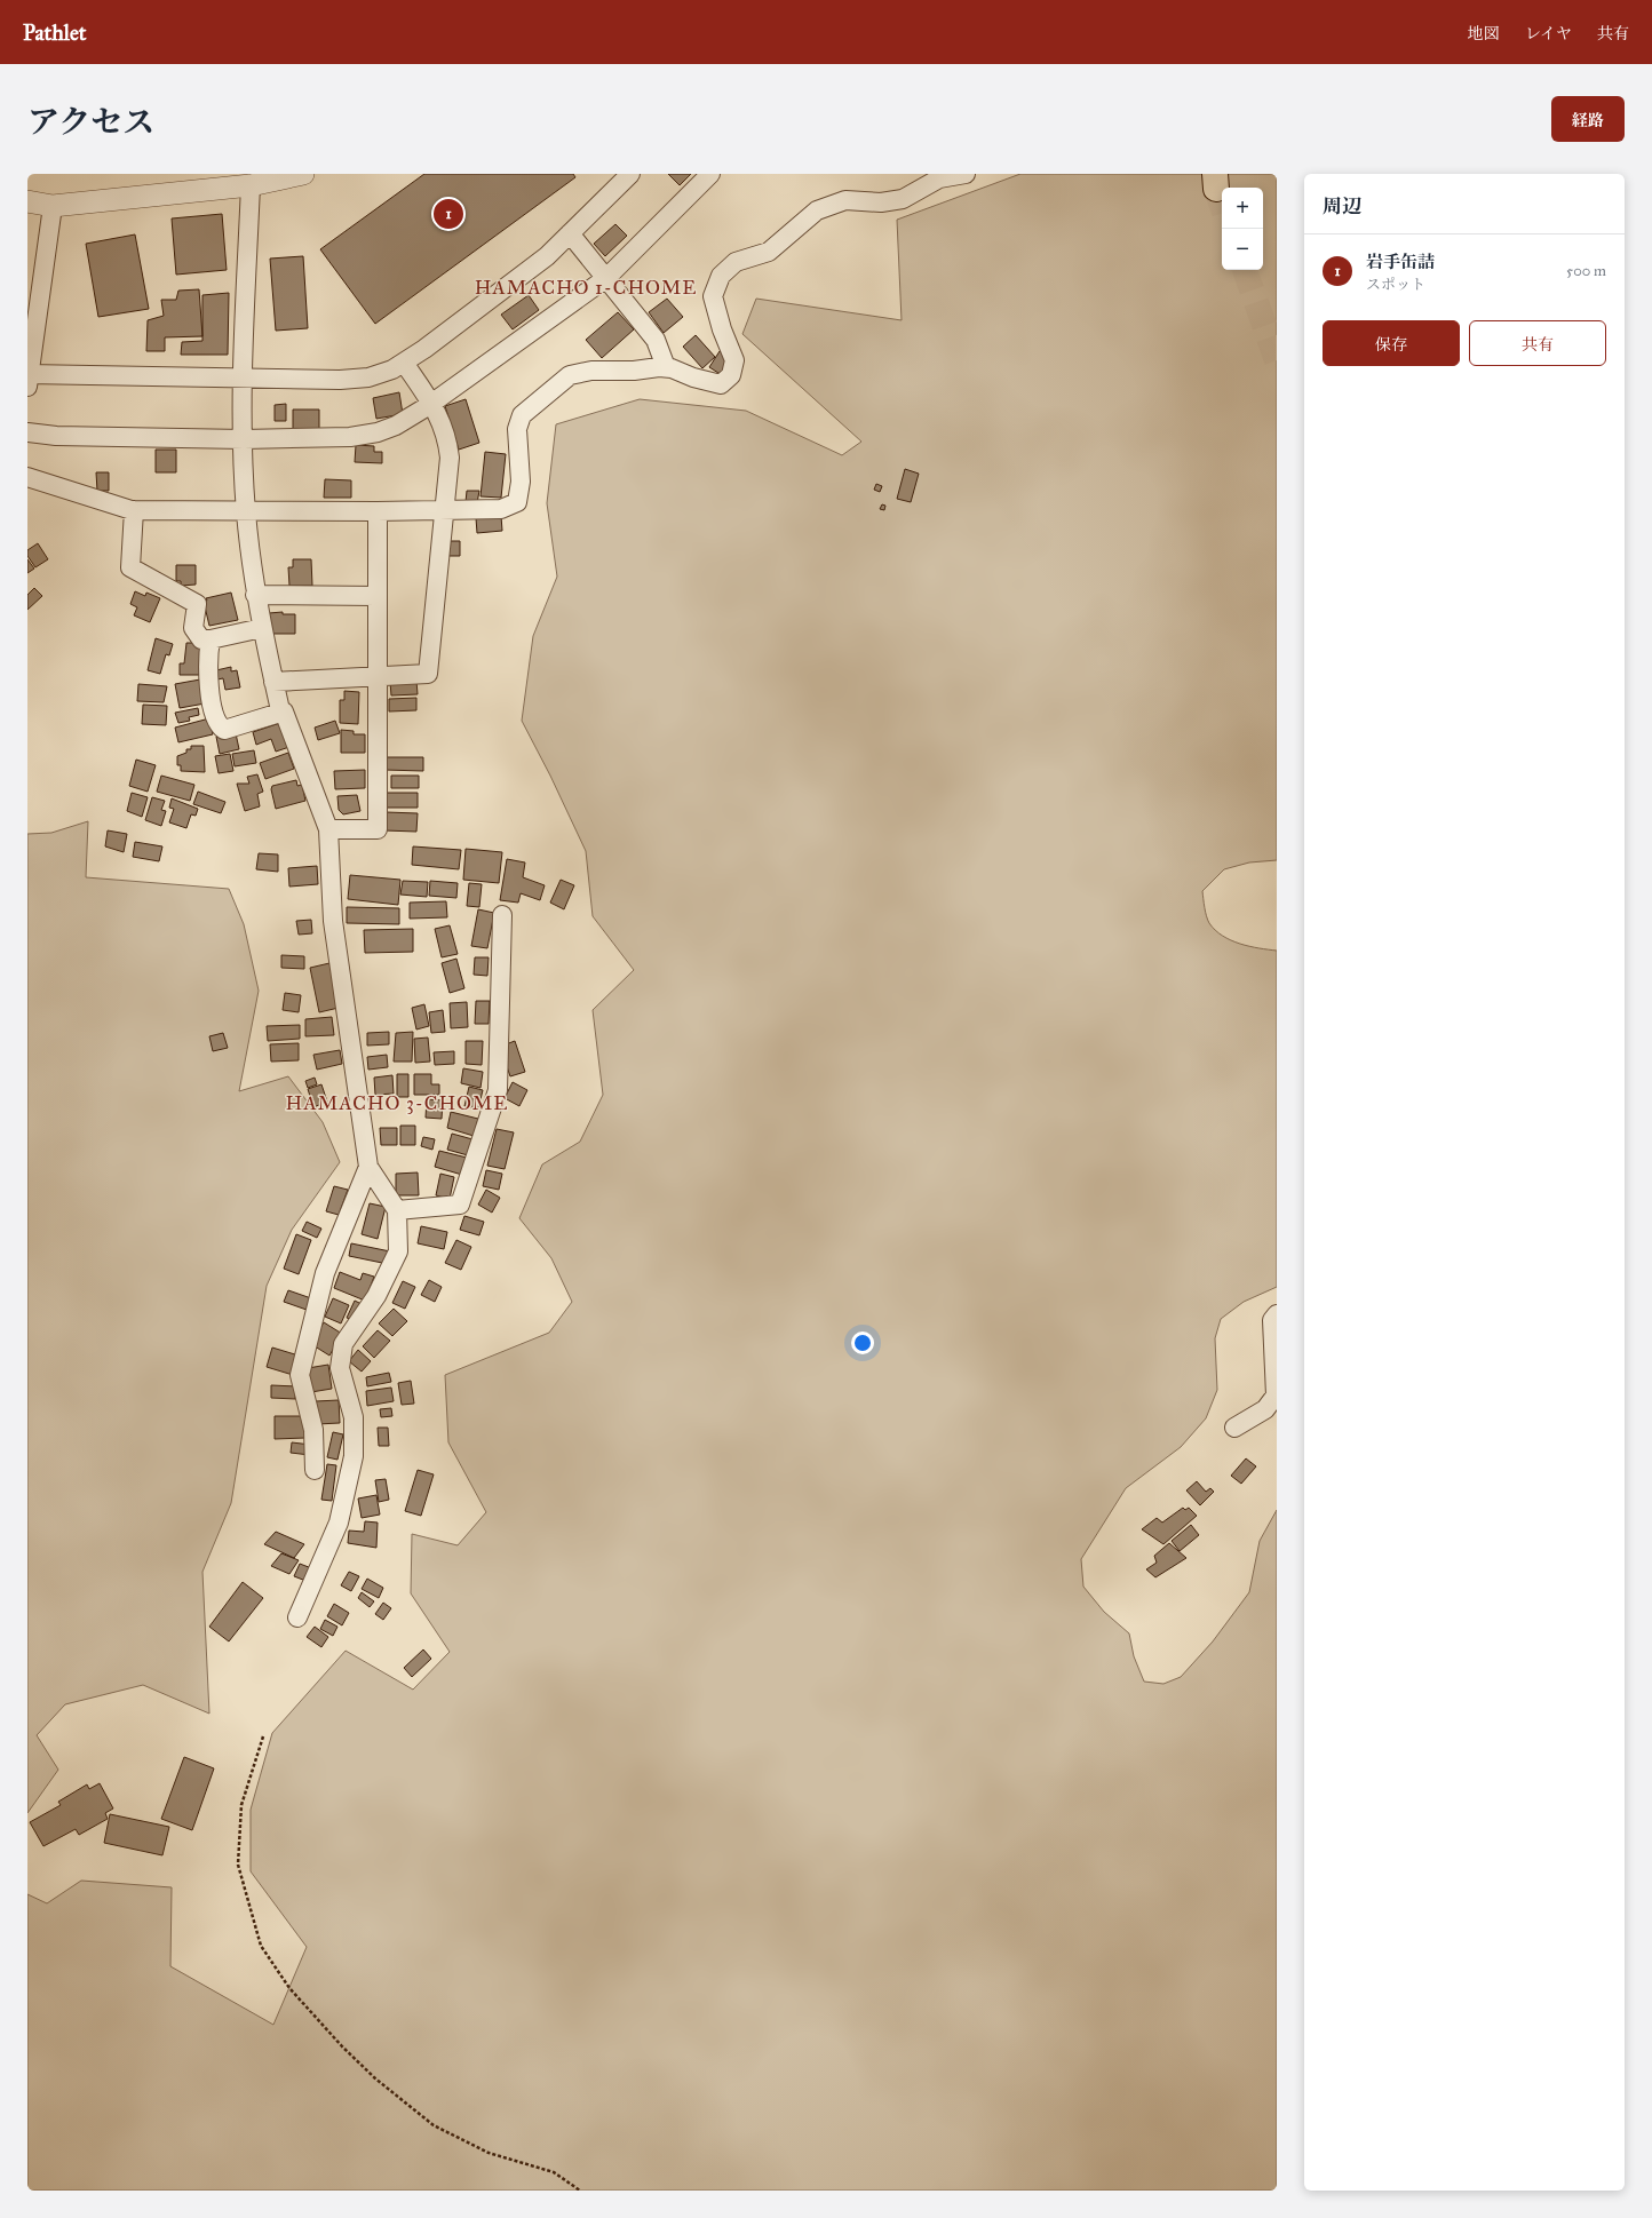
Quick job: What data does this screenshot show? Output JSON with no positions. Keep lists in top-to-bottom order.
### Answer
{
  "districts": ["HAMACHO 1-CHOME", "HAMACHO 3-CHOME"],
  "page": {
    "header": "Pathlet",
    "nav": ["地図", "レイヤ", "共有"],
    "title": "アクセス",
    "buttons": [
      "経路",
      ["保存", "共有"]
    ],
    "heading": "周辺",
    "map_buttons": ["+", "−"],
    "pins": "1",
    "list": [
      {
        "mark": "1",
        "name": "岩手缶詰",
        "note": "スポット",
        "value": "500 m"
      }
    ]
  }
}
